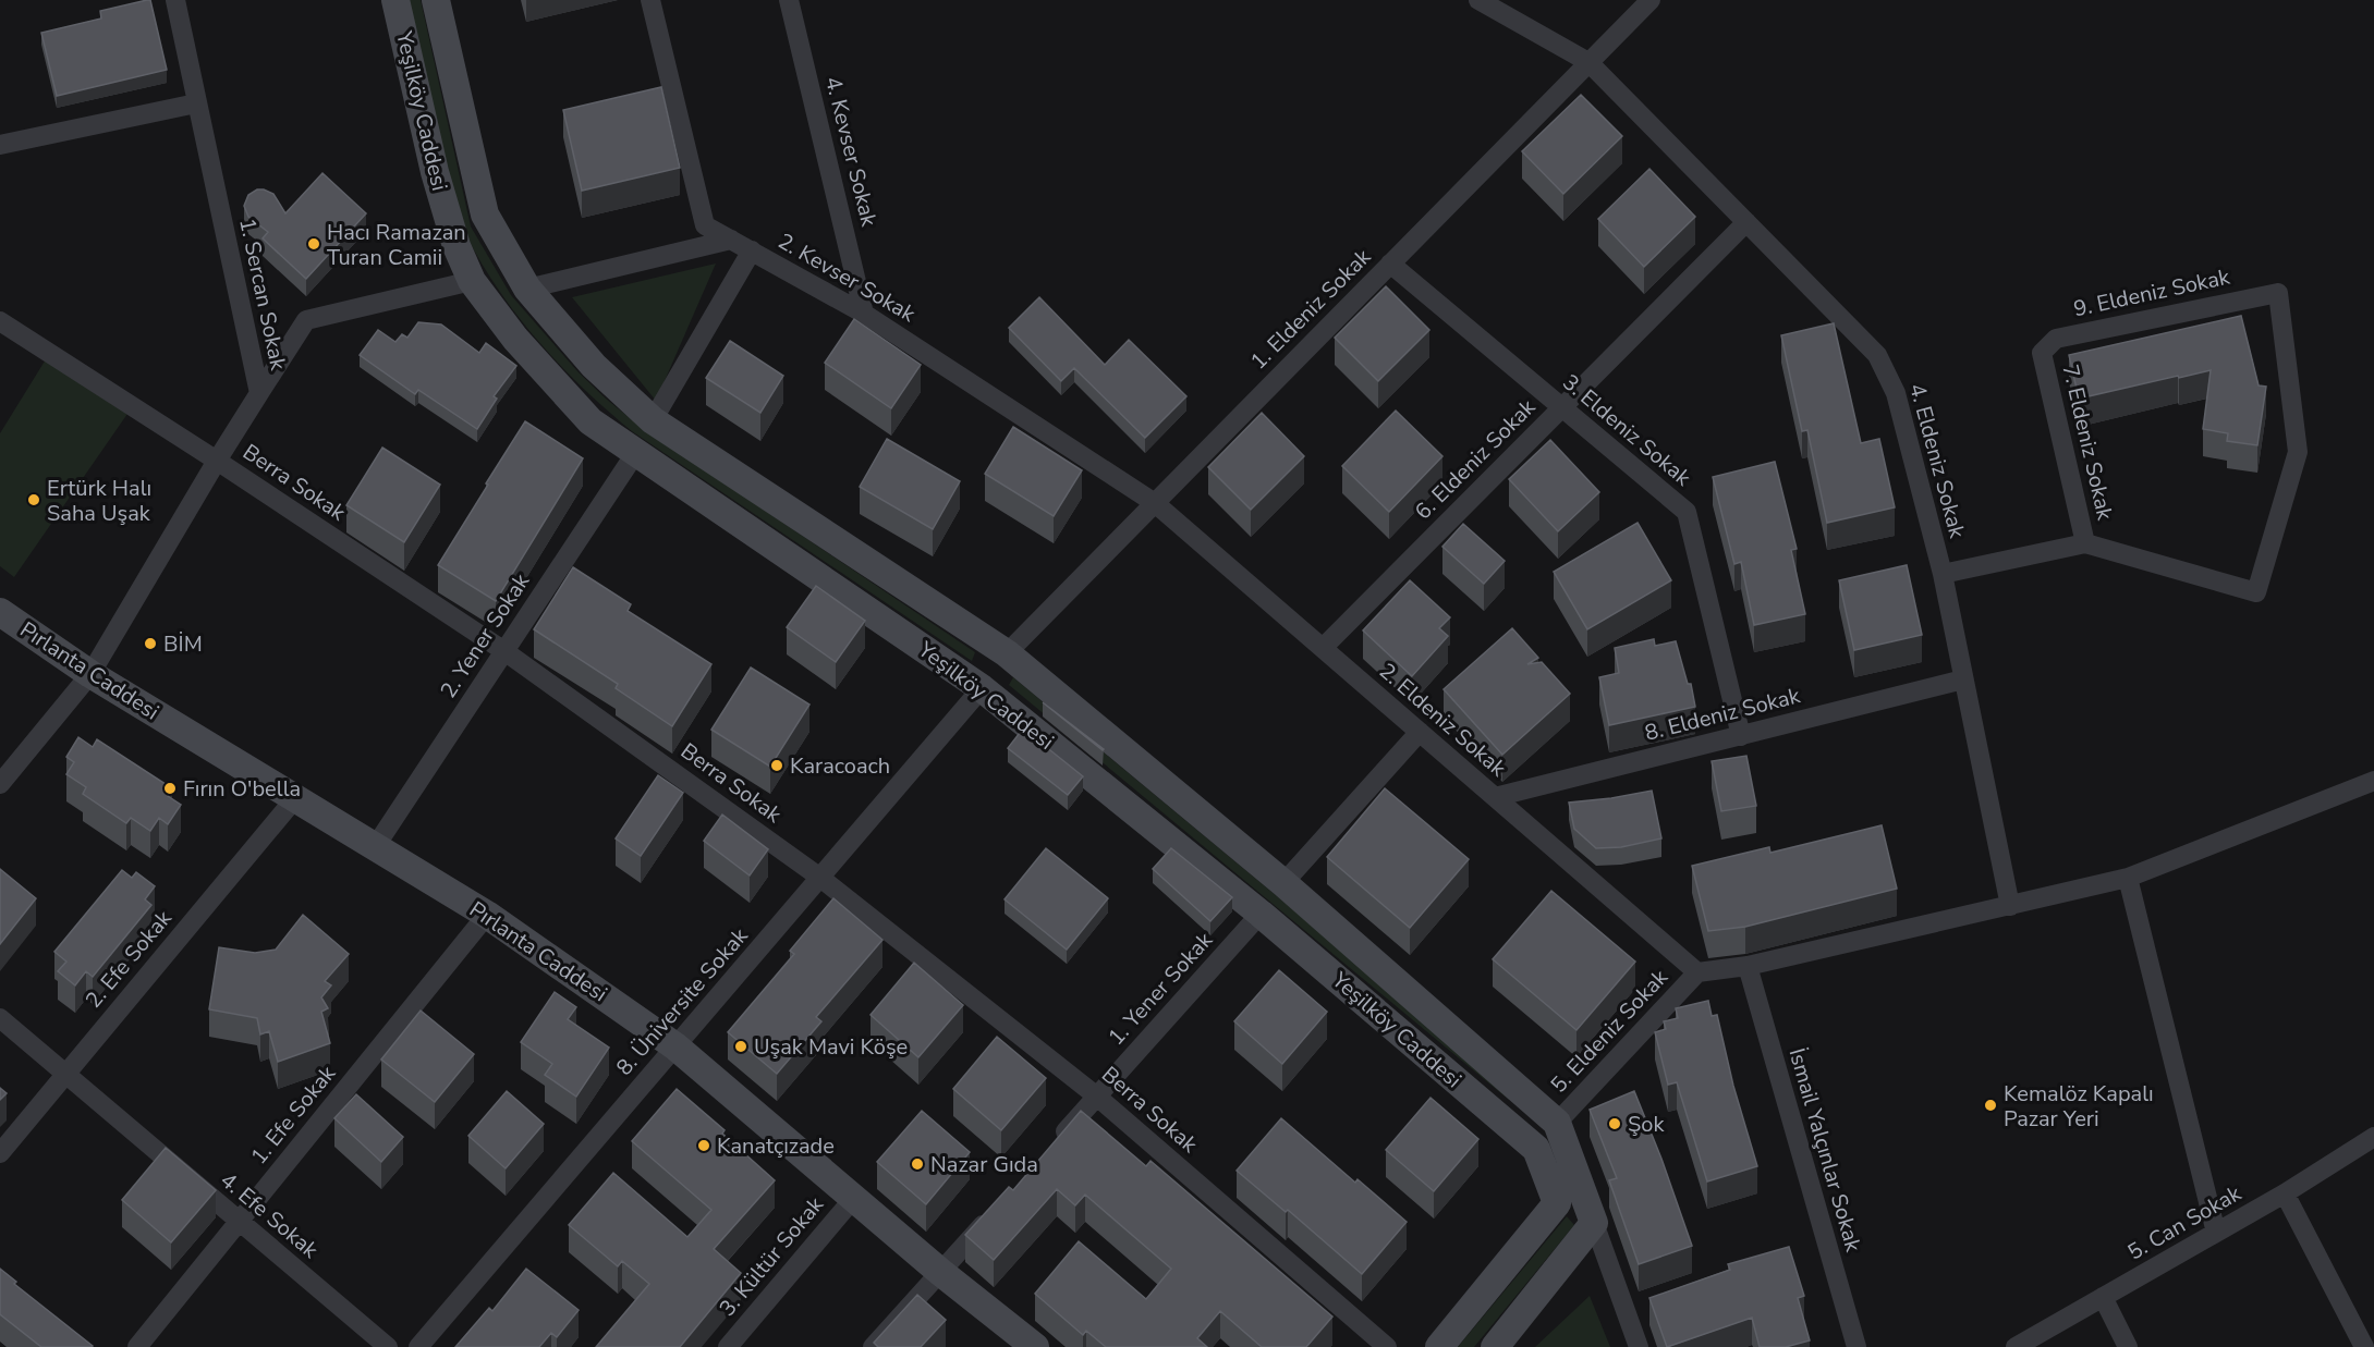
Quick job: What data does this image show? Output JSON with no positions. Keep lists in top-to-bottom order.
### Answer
{
  "streets": {
    "street": [
      "Yeşilköy Caddesi",
      "4. Kevser Sokak",
      "2. Kevser Sokak",
      "9. Eldeniz Sokak",
      "1. Sercan Sokak",
      "1. Eldeniz Sokak",
      "3. Eldeniz Sokak",
      "7. Eldeniz Sokak",
      "6. Eldeniz Sokak",
      "4. Eldeniz Sokak",
      "Berra Sokak",
      "2. Yener Sokak",
      "Pırlanta Caddesi",
      "8. Eldeniz Sokak",
      "2. Eldeniz Sokak",
      "2. Efe Sokak",
      "1. Yener Sokak",
      "8. Üniversite Sokak",
      "5. Eldeniz Sokak",
      "1. Efe Sokak",
      "İsmail Yalçınlar Sokak",
      "4. Efe Sokak",
      "5. Can Sokak",
      "3. Kültür Sokak"
    ]
  },
  "crossings": [
    ["Yeşilköy Caddesi", "1. Eldeniz Sokak"],
    ["Yeşilköy Caddesi", "2. Yener Sokak"],
    ["Yeşilköy Caddesi", "1. Yener Sokak"],
    ["Yeşilköy Caddesi", "8. Üniversite Sokak"],
    ["Yeşilköy Caddesi", "5. Eldeniz Sokak"],
    ["4. Kevser Sokak", "2. Kevser Sokak"],
    ["2. Kevser Sokak", "1. Eldeniz Sokak"],
    ["2. Kevser Sokak", "2. Eldeniz Sokak"],
    ["9. Eldeniz Sokak", "7. Eldeniz Sokak"],
    ["1. Sercan Sokak", "Berra Sokak"],
    ["1. Sercan Sokak", "Pırlanta Caddesi"],
    ["1. Eldeniz Sokak", "3. Eldeniz Sokak"],
    ["1. Eldeniz Sokak", "4. Eldeniz Sokak"],
    ["1. Eldeniz Sokak", "2. Eldeniz Sokak"],
    ["3. Eldeniz Sokak", "6. Eldeniz Sokak"],
    ["3. Eldeniz Sokak", "8. Eldeniz Sokak"],
    ["6. Eldeniz Sokak", "4. Eldeniz Sokak"],
    ["6. Eldeniz Sokak", "2. Eldeniz Sokak"],
    ["4. Eldeniz Sokak", "8. Eldeniz Sokak"],
    ["Berra Sokak", "2. Yener Sokak"],
    ["Berra Sokak", "1. Yener Sokak"],
    ["Berra Sokak", "8. Üniversite Sokak"],
    ["2. Yener Sokak", "Pırlanta Caddesi"],
    ["Pırlanta Caddesi", "2. Efe Sokak"],
    ["Pırlanta Caddesi", "8. Üniversite Sokak"],
    ["Pırlanta Caddesi", "1. Efe Sokak"],
    ["Pırlanta Caddesi", "3. Kültür Sokak"],
    ["8. Eldeniz Sokak", "2. Eldeniz Sokak"],
    ["2. Eldeniz Sokak", "5. Eldeniz Sokak"],
    ["2. Efe Sokak", "4. Efe Sokak"],
    ["1. Efe Sokak", "4. Efe Sokak"]
  ],
  "places": [
    "Hacı Ramazan Turan Camii",
    "Ertürk Halı Saha Uşak",
    "BİM",
    "Karacoach",
    "Fırın O'bella",
    "Uşak Mavi Köşe",
    "Kemalöz Kapalı Pazar Yeri",
    "Şok",
    "Kanatçızade",
    "Nazar Gıda"
  ]
}
